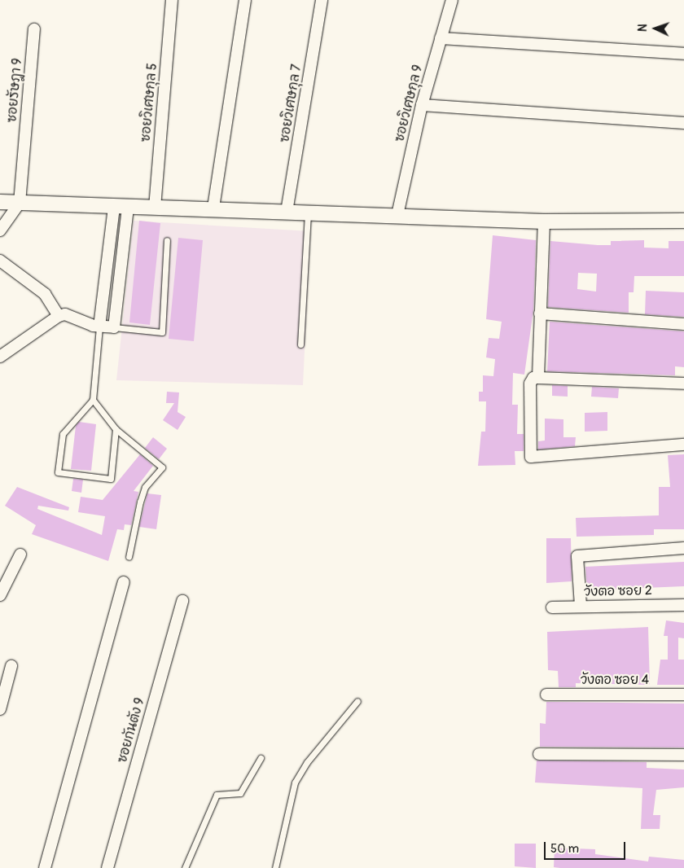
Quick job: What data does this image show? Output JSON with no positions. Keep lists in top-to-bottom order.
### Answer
{
  "streets": {
    "street": [
      "ซอยรัษฎา 9",
      "ซอยวิเศษกุล 5",
      "ซอยวิเศษกุล 7",
      "ซอยวิเศษกุล 9",
      "วังตอ ซอย 2",
      "วังตอ ซอย 4",
      "ซอยกันตัง 9"
    ]
  },
  "scale_bar": "50 m",
  "north": "left"
}
